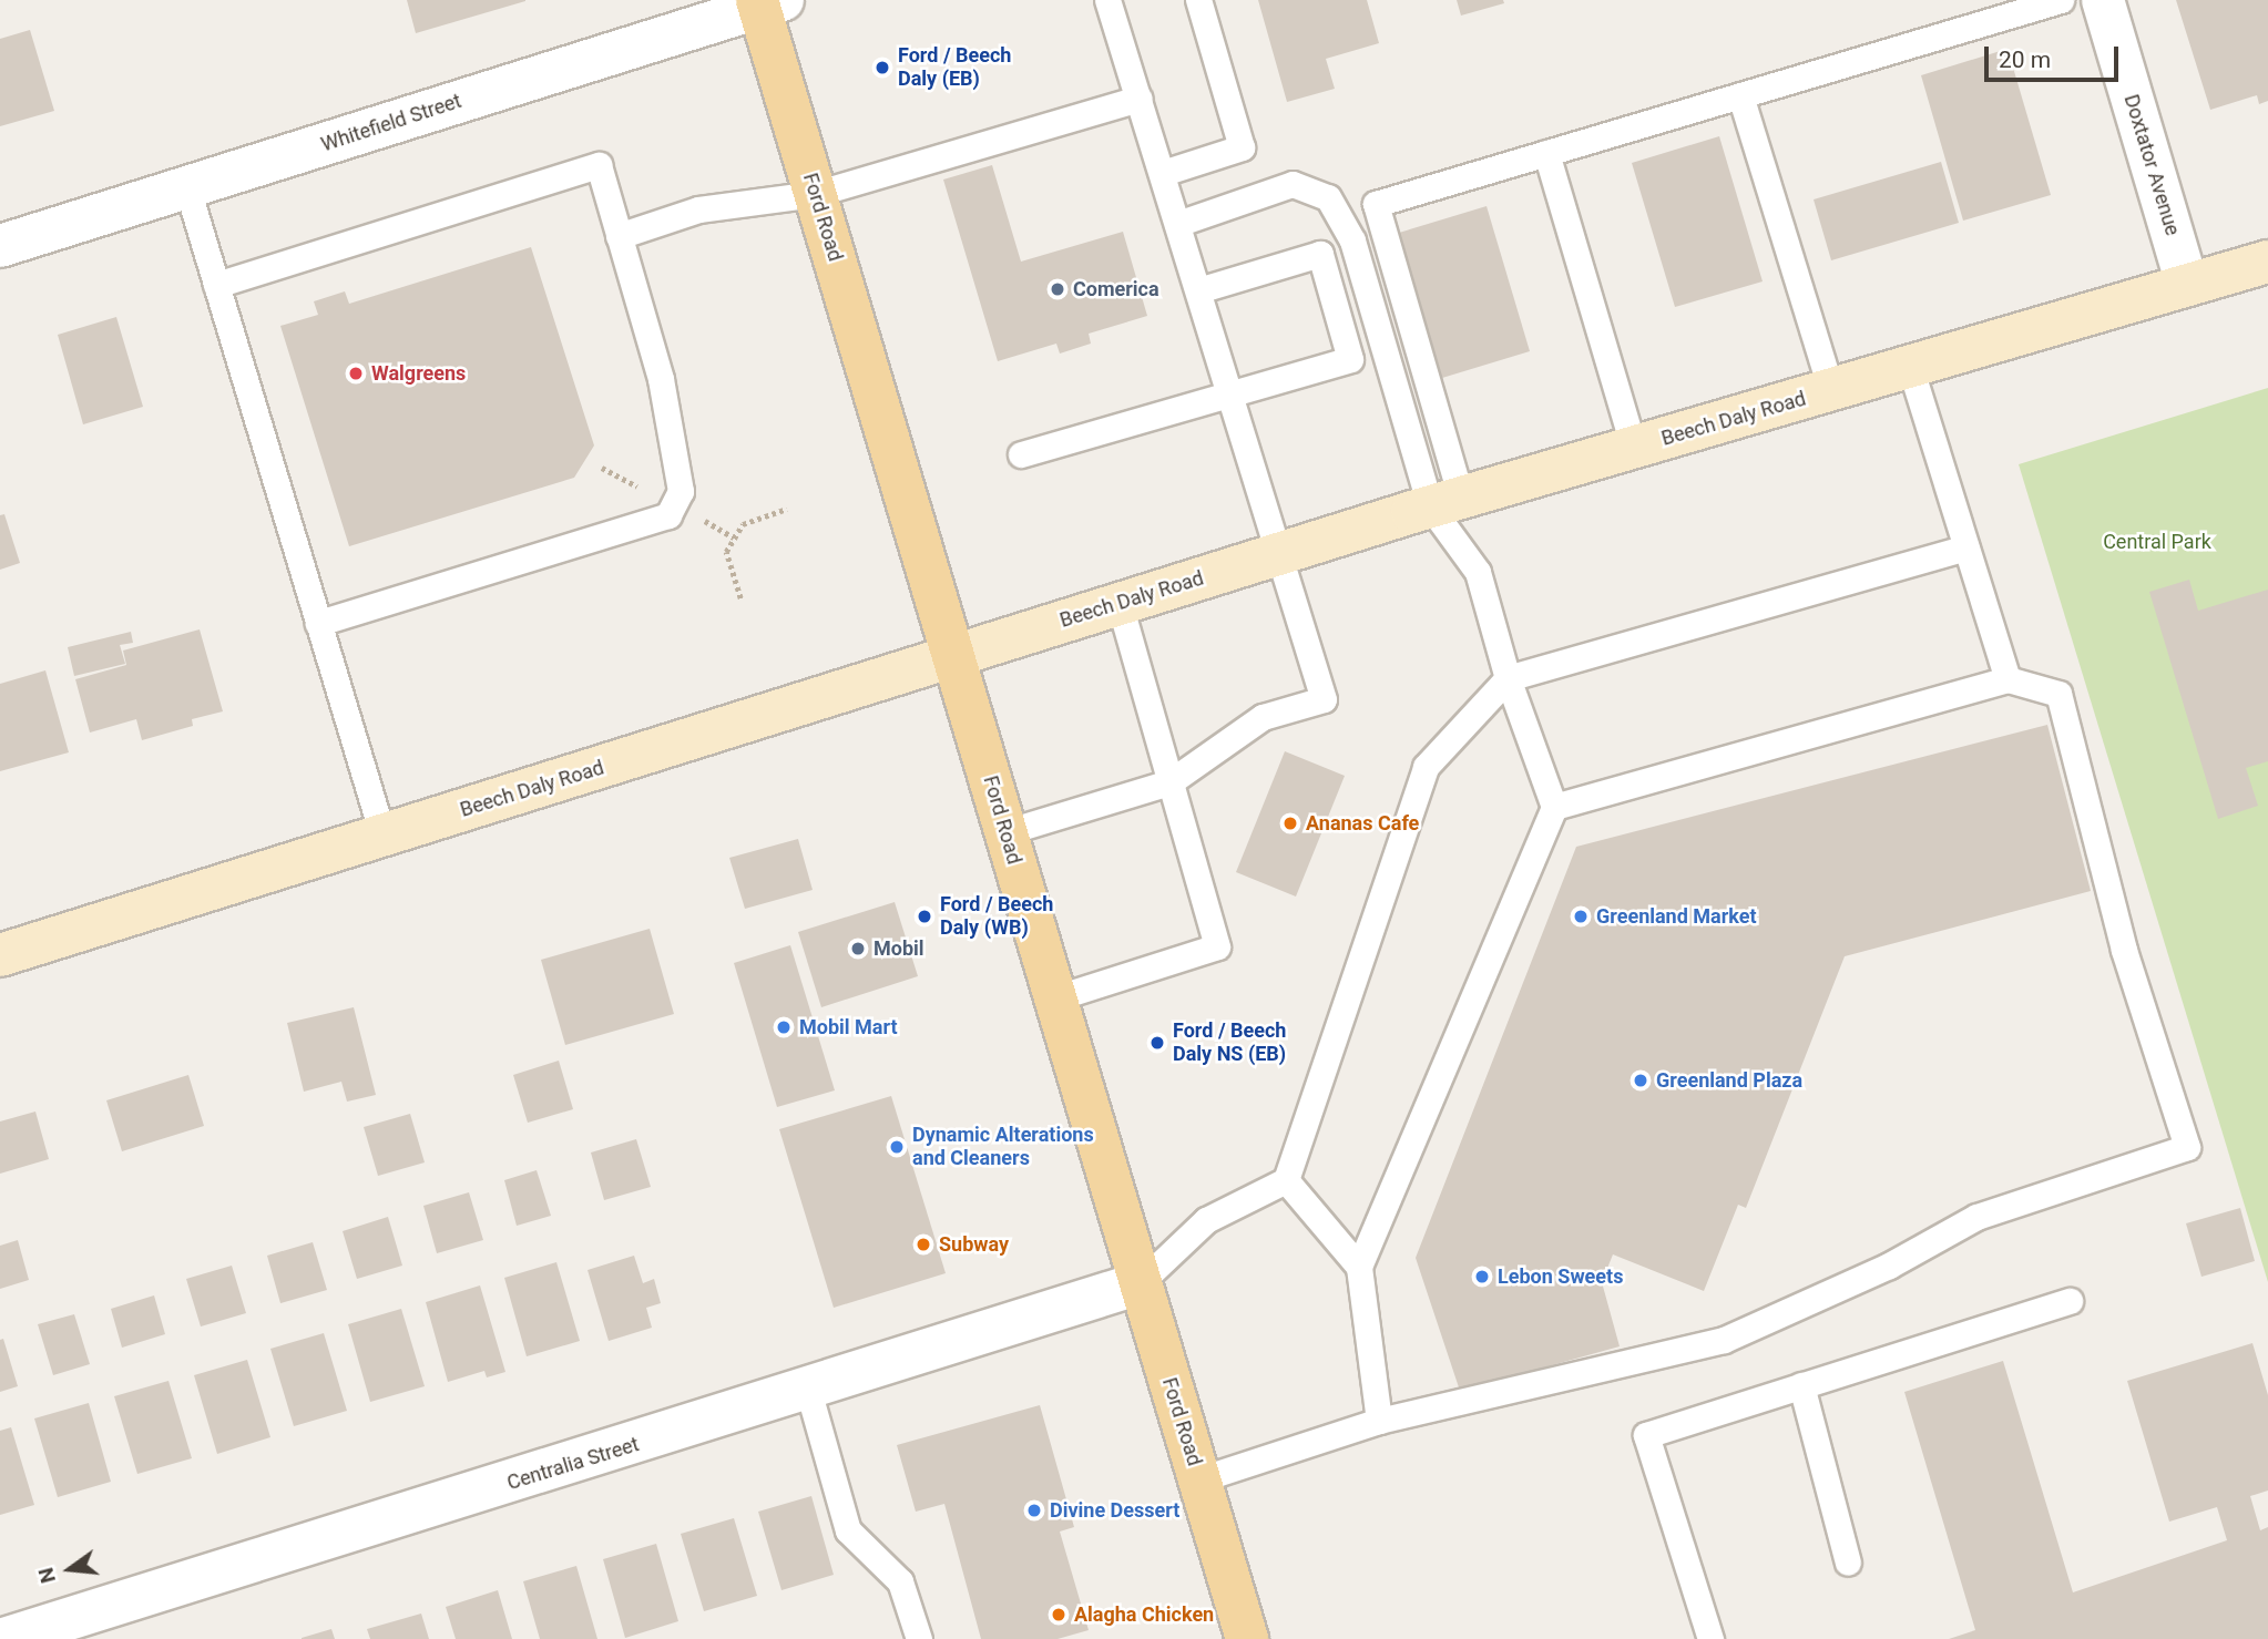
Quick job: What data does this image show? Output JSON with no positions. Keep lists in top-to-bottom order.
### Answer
{
  "streets": {
    "main road": ["Ford Road", "Beech Daly Road"],
    "street": ["Whitefield Street", "Doxtator Avenue", "Centralia Street"]
  },
  "crossings": [
    ["Whitefield Street", "Ford Road"],
    ["Doxtator Avenue", "Beech Daly Road"],
    ["Ford Road", "Beech Daly Road"],
    ["Ford Road", "Centralia Street"]
  ],
  "parks": ["Central Park"],
  "places": [
    "Ford / Beech Daly (EB)",
    "Comerica",
    "Walgreens",
    "Ananas Cafe",
    "Ford / Beech Daly (WB)",
    "Greenland Market",
    "Mobil",
    "Mobil Mart",
    "Ford / Beech Daly NS (EB)",
    "Greenland Plaza",
    "Dynamic Alterations and Cleaners",
    "Subway",
    "Lebon Sweets",
    "Divine Dessert",
    "Alagha Chicken"
  ],
  "scale_bar": "20 m",
  "north": "left"
}
